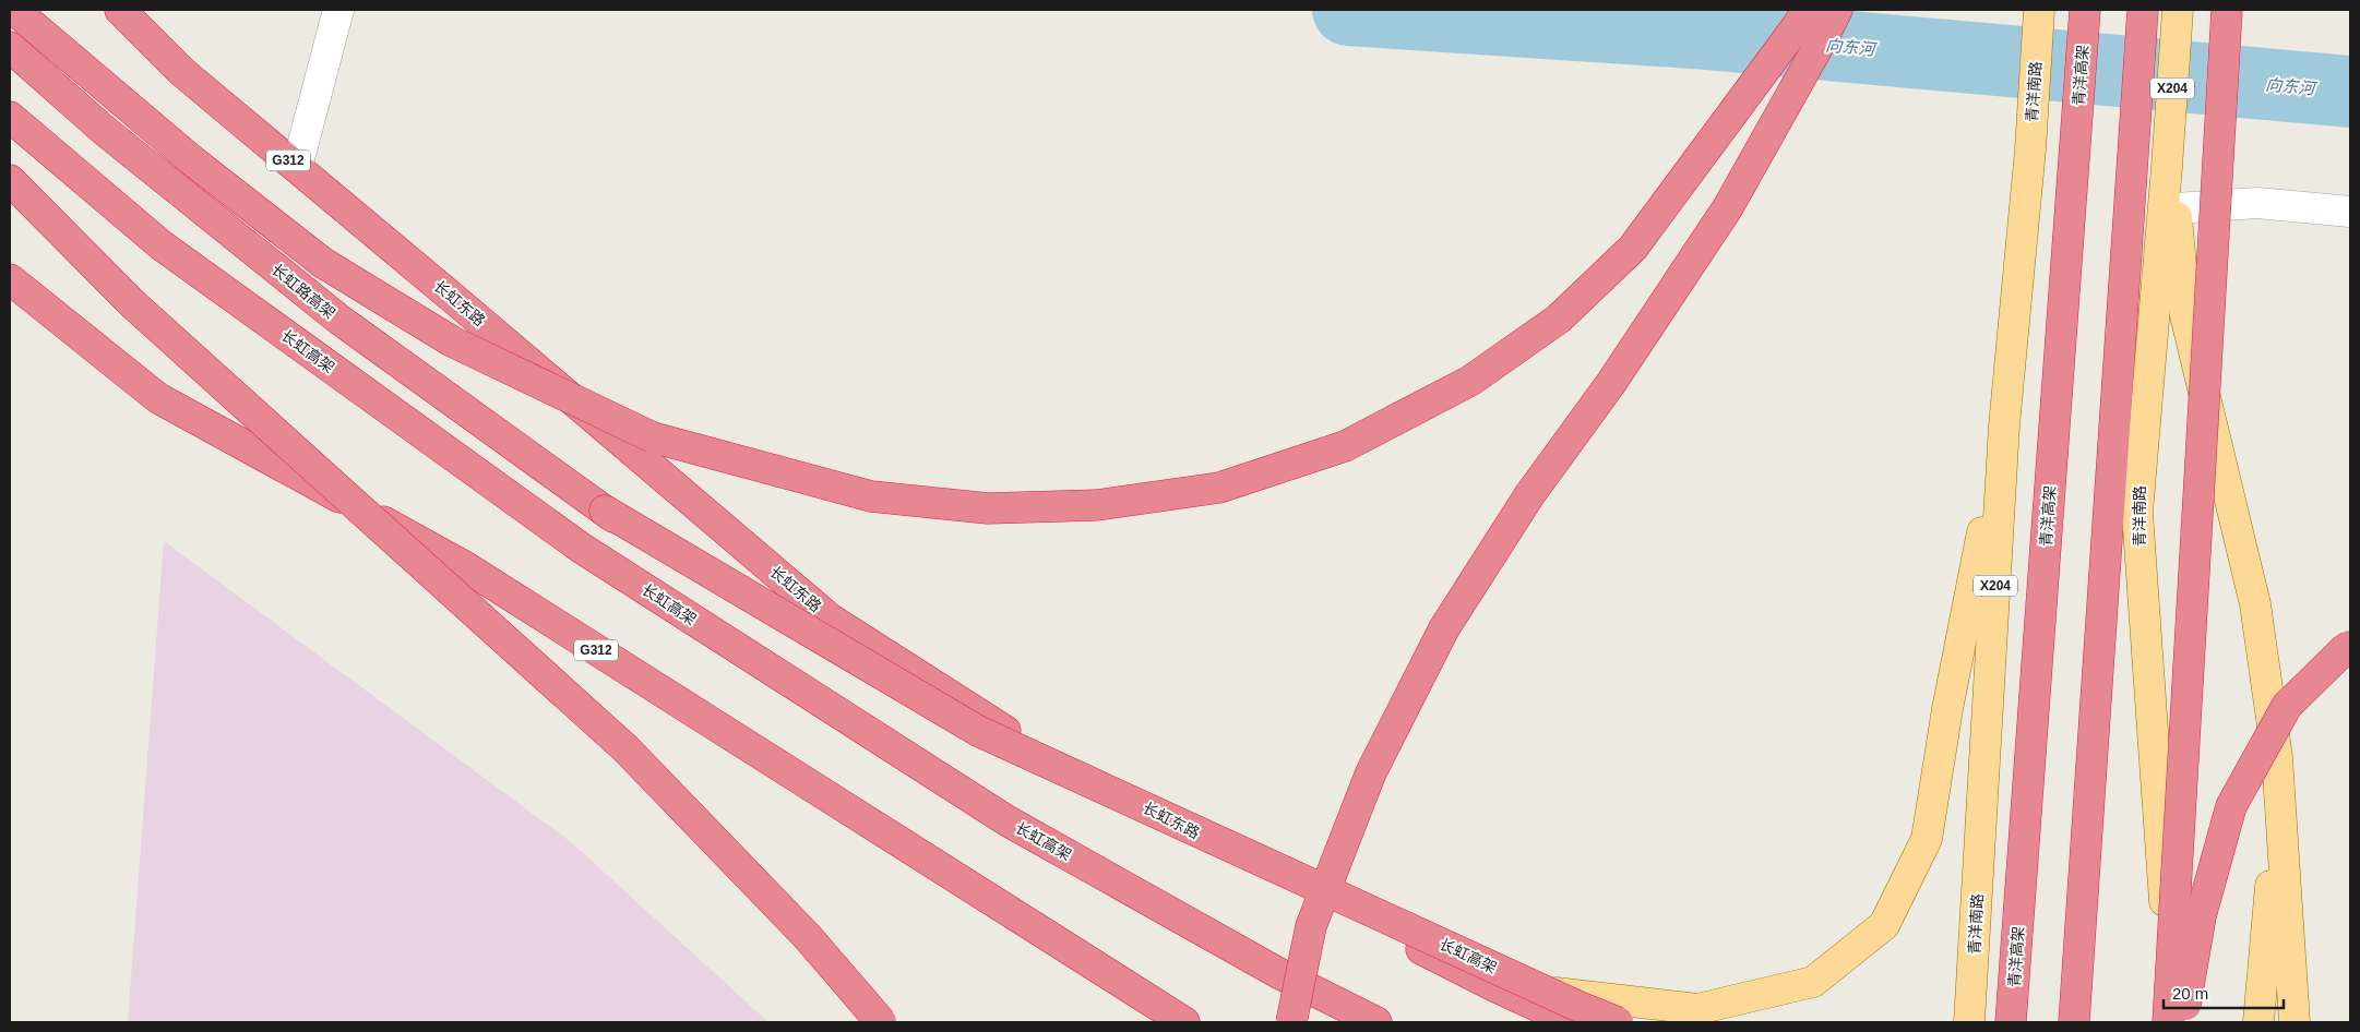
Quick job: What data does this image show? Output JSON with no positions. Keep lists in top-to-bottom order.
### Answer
{
  "streets": {
    "highway": [
      "青洋高架",
      "G312",
      "长虹路高架",
      "长虹东路",
      "长虹高架"
    ],
    "main road": ["X204", "青洋南路"]
  },
  "crossings": [
    ["长虹路高架", "长虹高架"]
  ],
  "water": ["向东河"],
  "scale_bar": "20 m"
}
